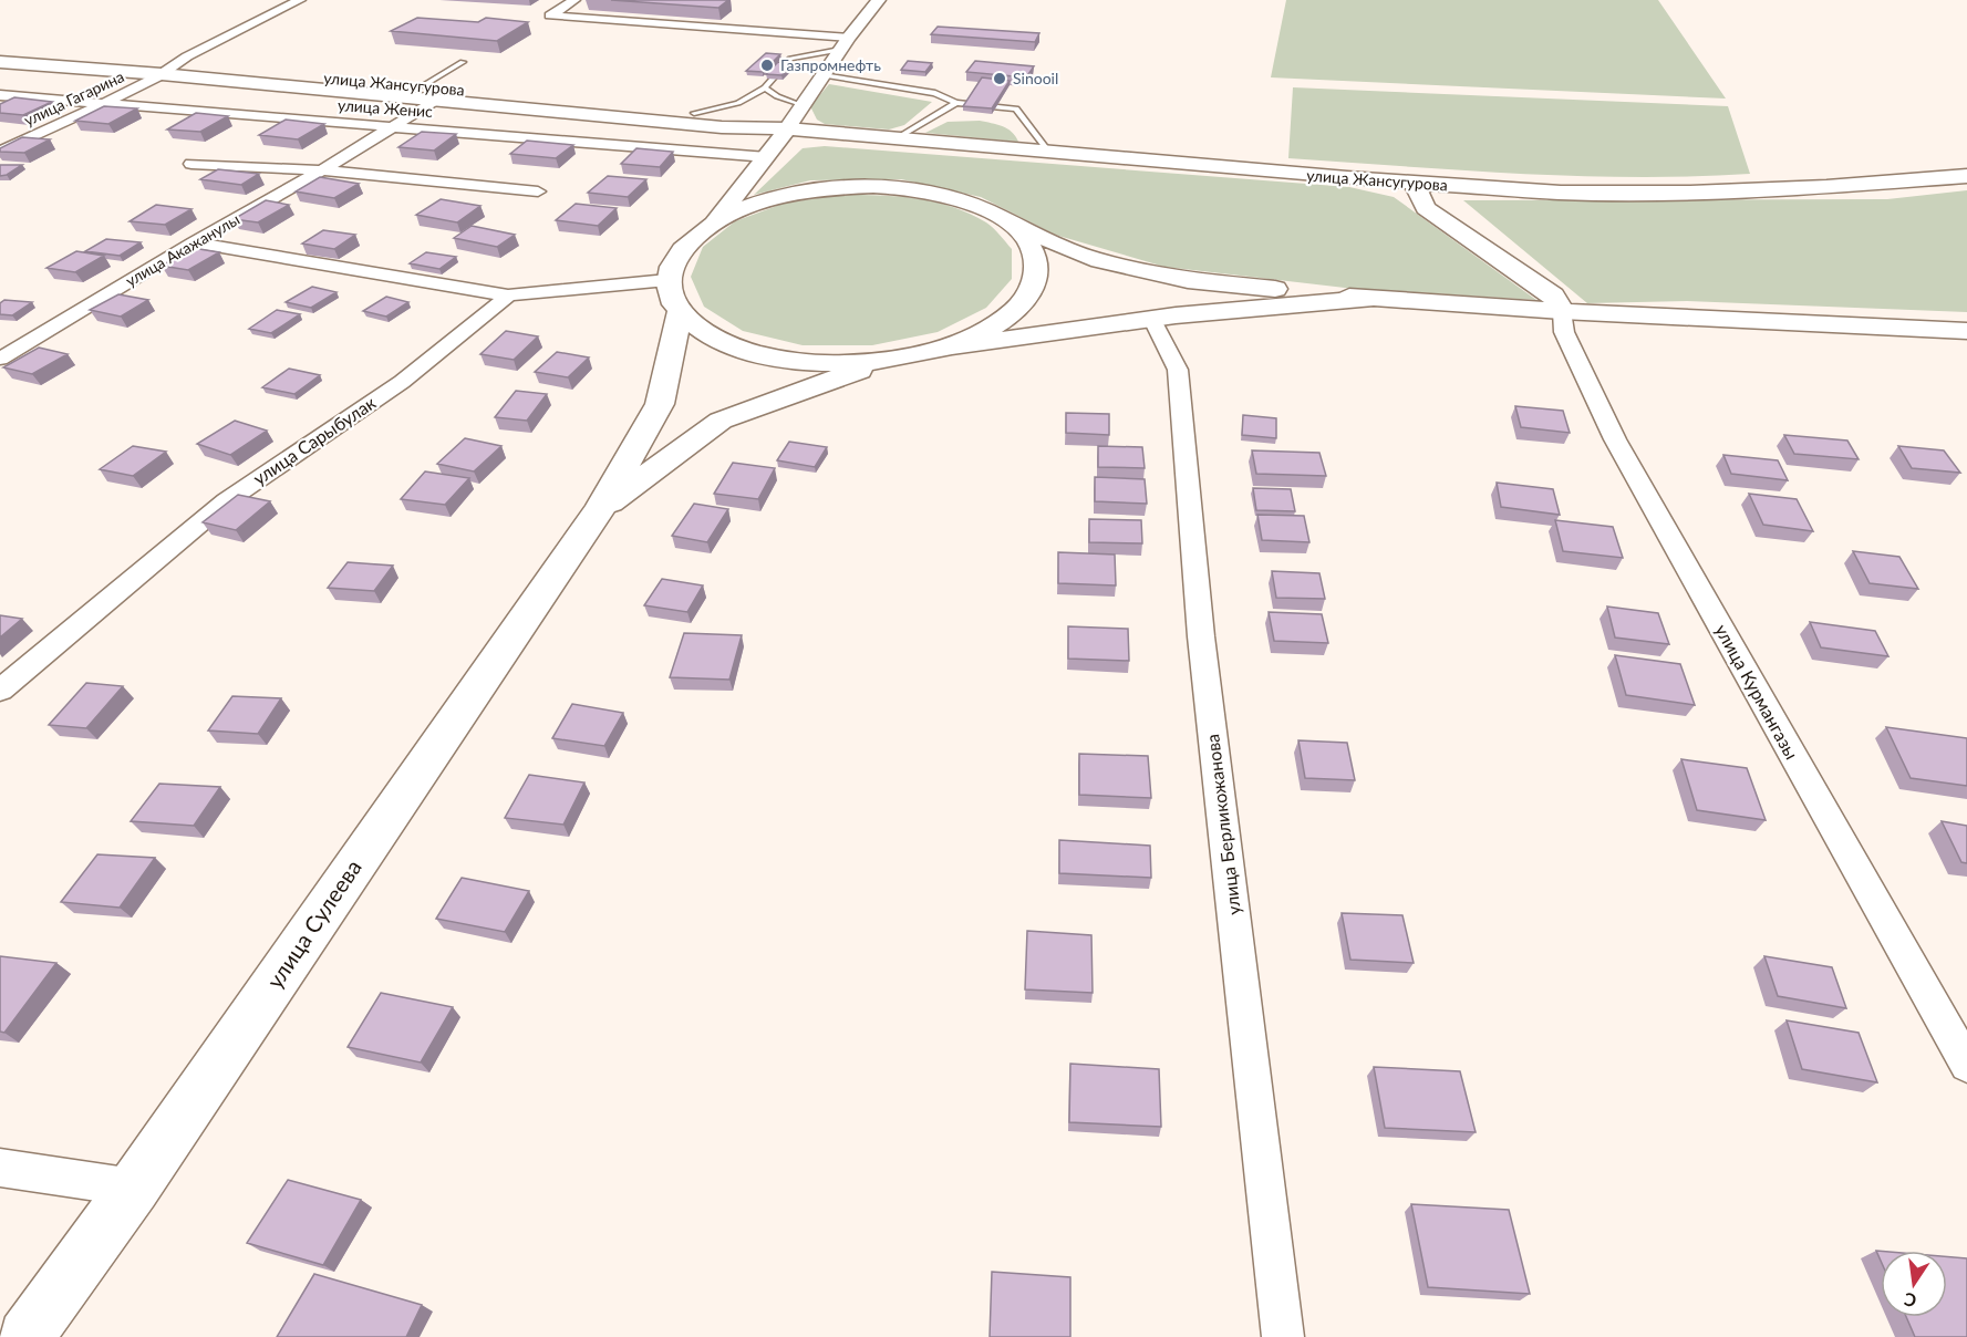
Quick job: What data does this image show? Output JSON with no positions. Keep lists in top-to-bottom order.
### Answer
{
  "streets": {
    "main road": ["улица Жансугурова", "улица Сулеева"],
    "street": [
      "улица Гагарина",
      "улица Женис",
      "улица Акажанулы",
      "улица Сарыбулак",
      "улица Курмангазы",
      "улица Берликожанова"
    ]
  },
  "crossings": [
    ["улица Жансугурова", "улица Гагарина"],
    ["улица Жансугурова", "улица Акажанулы"],
    ["улица Гагарина", "улица Женис"],
    ["улица Женис", "улица Акажанулы"]
  ],
  "places": ["Газпромнефть", "Sinooil"],
  "north": "bottom"
}
